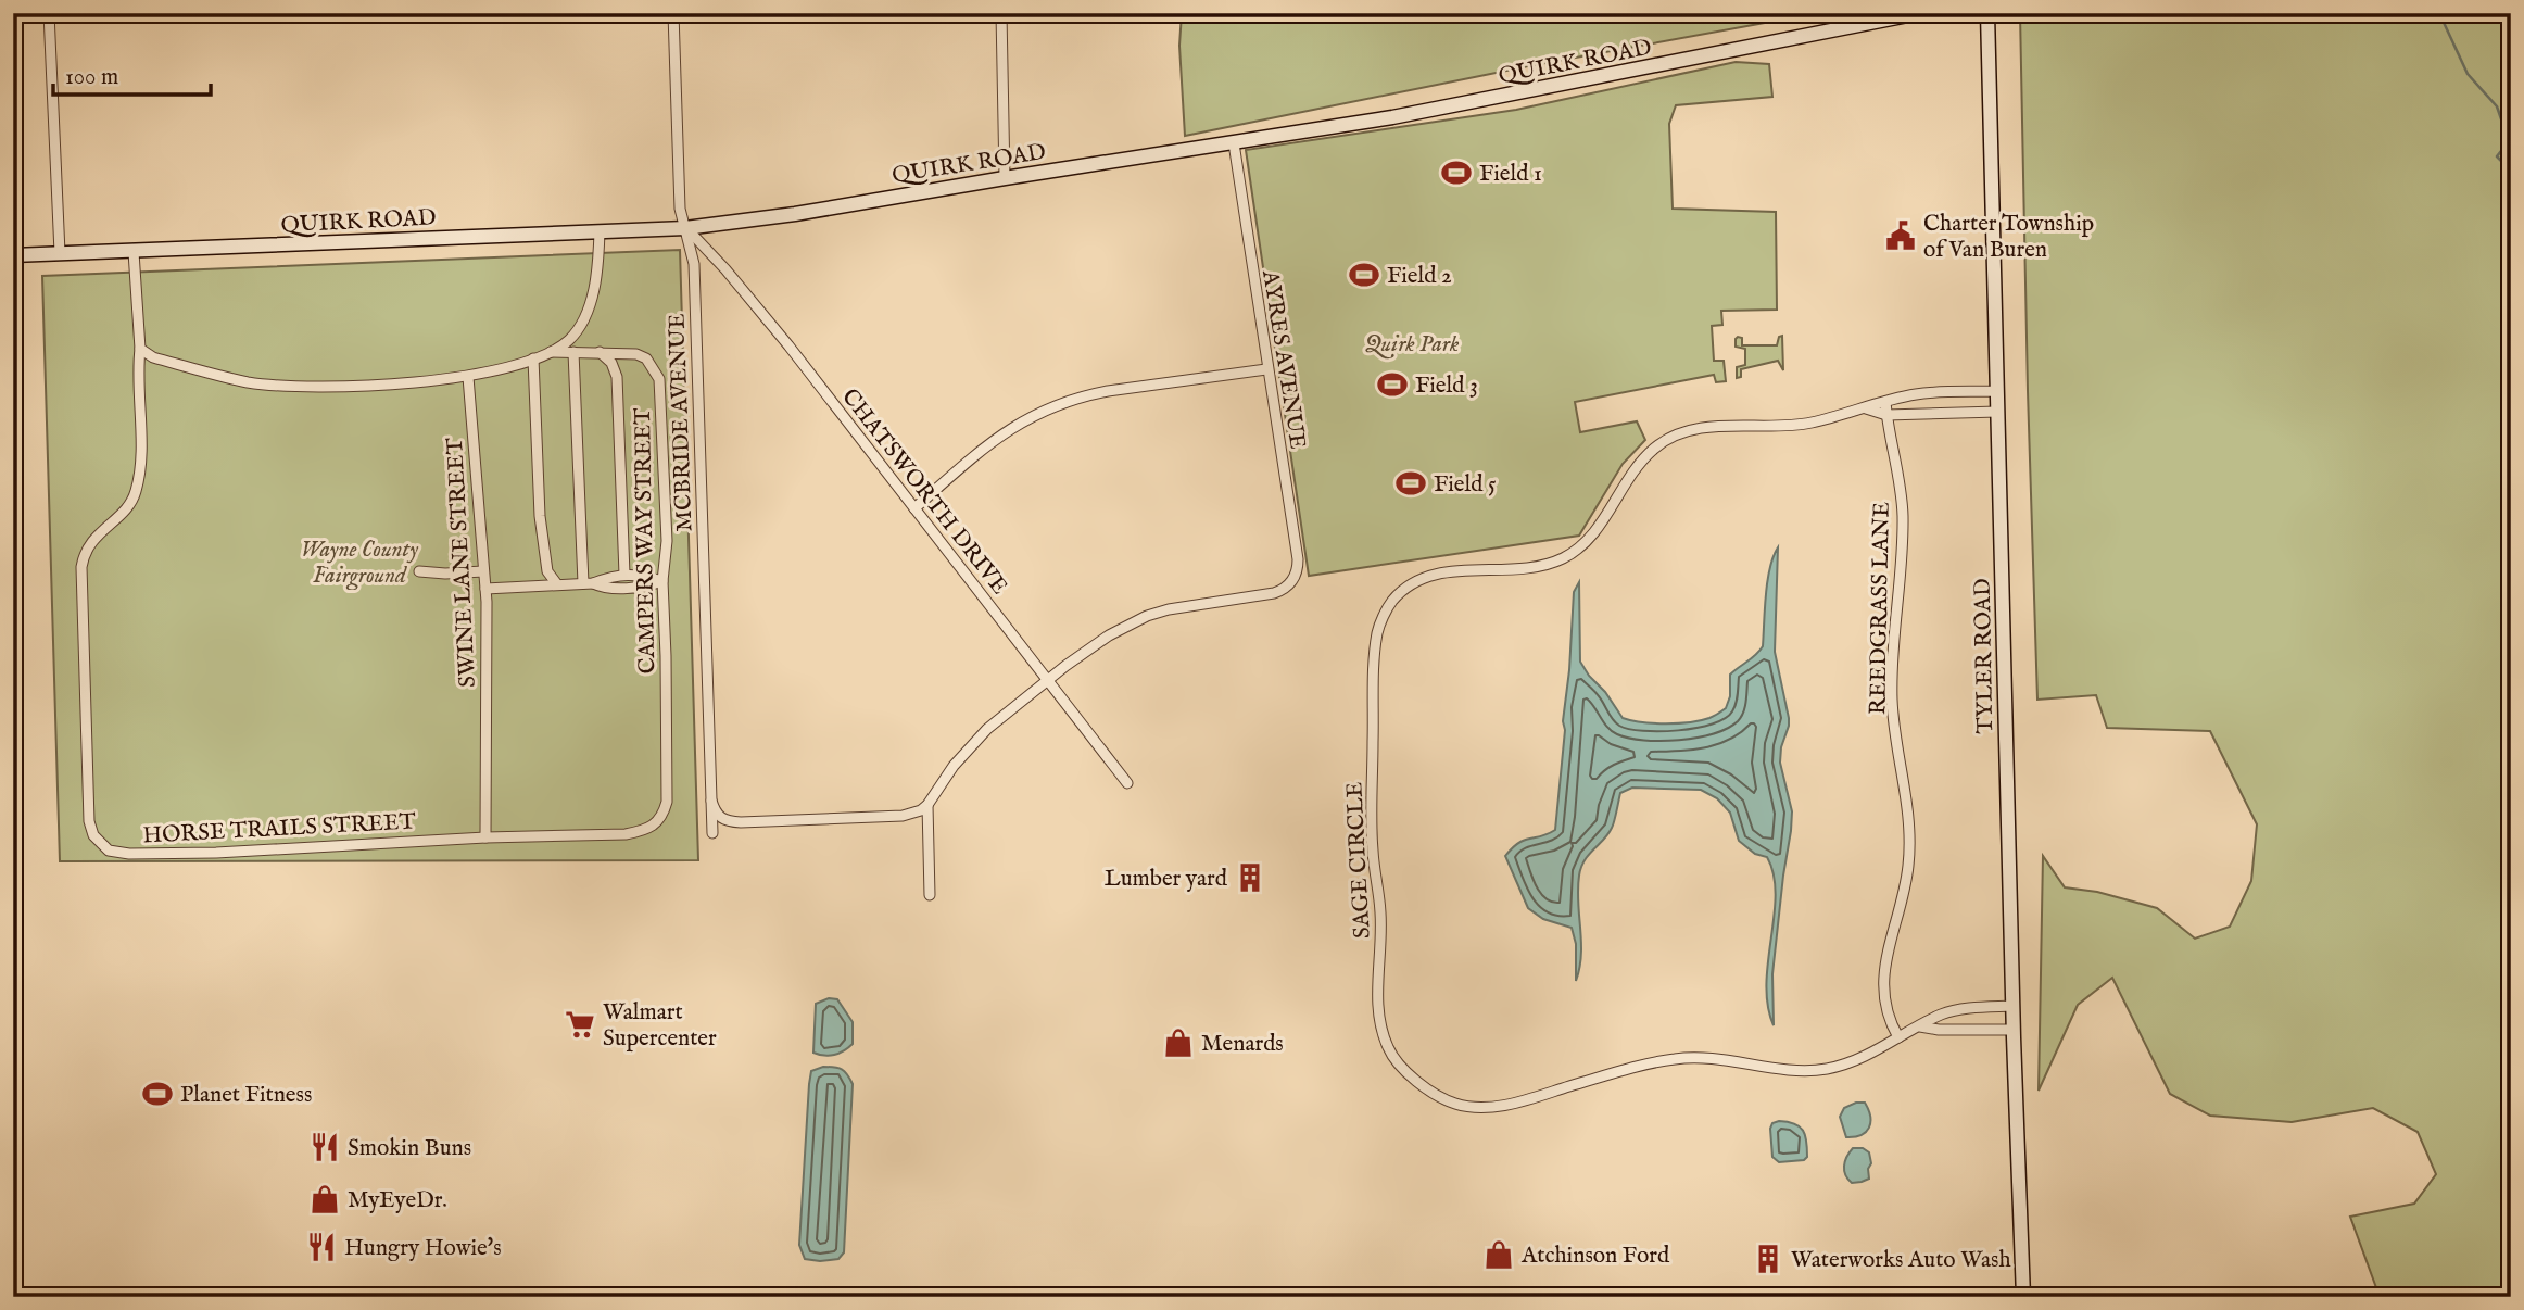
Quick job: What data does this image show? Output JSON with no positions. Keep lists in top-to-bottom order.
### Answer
{
  "streets": {
    "street": [
      "QUIRK ROAD",
      "AYRES AVENUE",
      "MCBRIDE AVENUE",
      "CHATSWORTH DRIVE",
      "CAMPERS WAY STREET",
      "SWINE LANE STREET",
      "REEDGRASS LANE",
      "TYLER ROAD",
      "HORSE TRAILS STREET",
      "SAGE CIRCLE"
    ]
  },
  "crossings": [
    ["QUIRK ROAD", "AYRES AVENUE"],
    ["QUIRK ROAD", "MCBRIDE AVENUE"],
    ["QUIRK ROAD", "CHATSWORTH DRIVE"],
    ["QUIRK ROAD", "HORSE TRAILS STREET"],
    ["AYRES AVENUE", "CHATSWORTH DRIVE"],
    ["MCBRIDE AVENUE", "CHATSWORTH DRIVE"],
    ["CAMPERS WAY STREET", "HORSE TRAILS STREET"],
    ["SWINE LANE STREET", "HORSE TRAILS STREET"],
    ["REEDGRASS LANE", "SAGE CIRCLE"],
    ["TYLER ROAD", "SAGE CIRCLE"]
  ],
  "parks": ["Quirk Park", "Wayne County Fairground"],
  "places": {
    "sports": [
      "Field 1",
      "Field 2",
      "Field 3",
      "Field 5",
      "Planet Fitness"
    ],
    "public building": ["Charter Township of Van Buren"],
    "building": ["Lumber yard", "Waterworks Auto Wash"],
    "supermarket": ["Walmart Supercenter"],
    "shop": ["Menards", "MyEyeDr.", "Atchinson Ford"],
    "restaurant": ["Smokin Buns", "Hungry Howie's"]
  },
  "scale_bar": "100 m"
}
